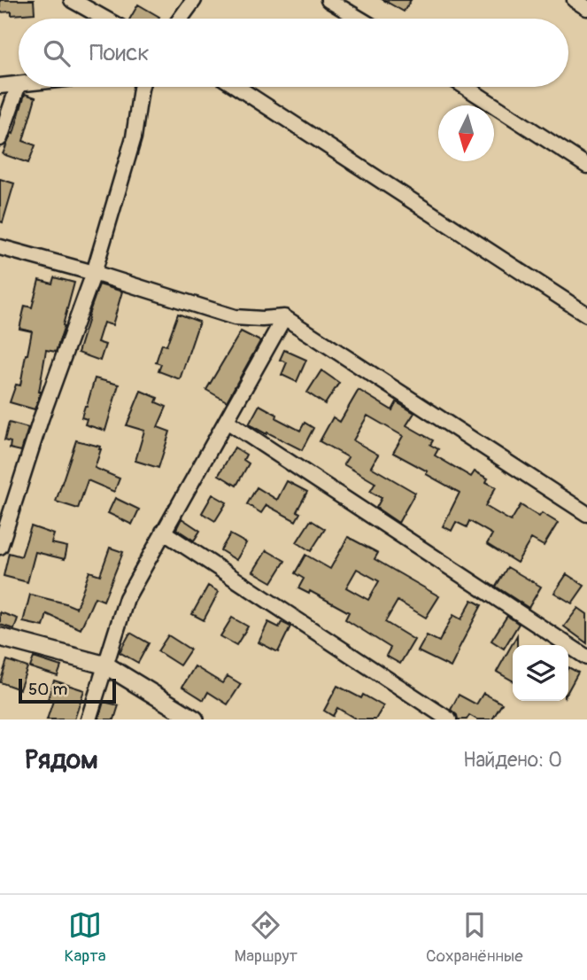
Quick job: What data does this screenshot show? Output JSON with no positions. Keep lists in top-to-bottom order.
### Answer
{
  "scale_bar": "50 m",
  "north": "bottom",
  "page": {
    "search": "Поиск",
    "scale": "50 m",
    "heading": ["Рядом", "Найдено: 0"],
    "nav": ["Карта", "Маршрут", "Сохранённые"]
  }
}
